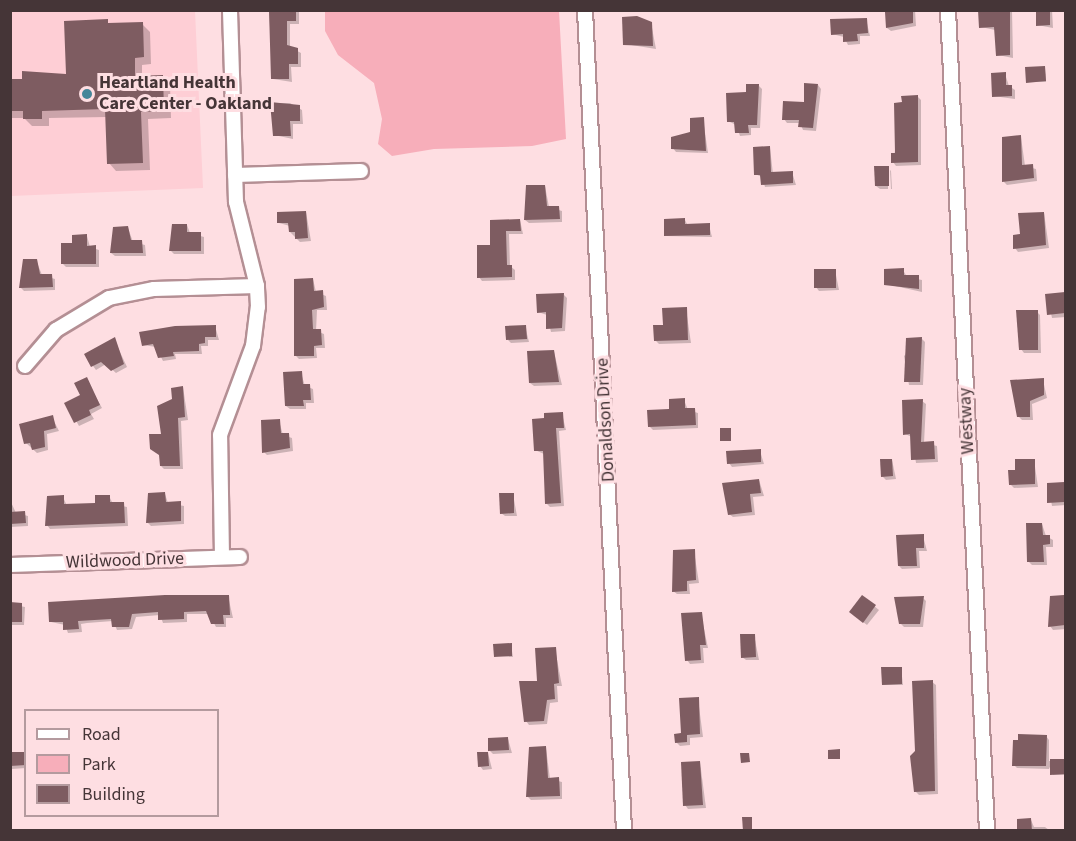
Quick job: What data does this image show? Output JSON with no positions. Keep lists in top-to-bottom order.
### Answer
{
  "streets": {
    "street": ["Donaldson Drive", "Westway", "Wildwood Drive"]
  },
  "places": ["Heartland Health Care Center - Oakland"],
  "legend": ["Road", "Park", "Building"]
}
